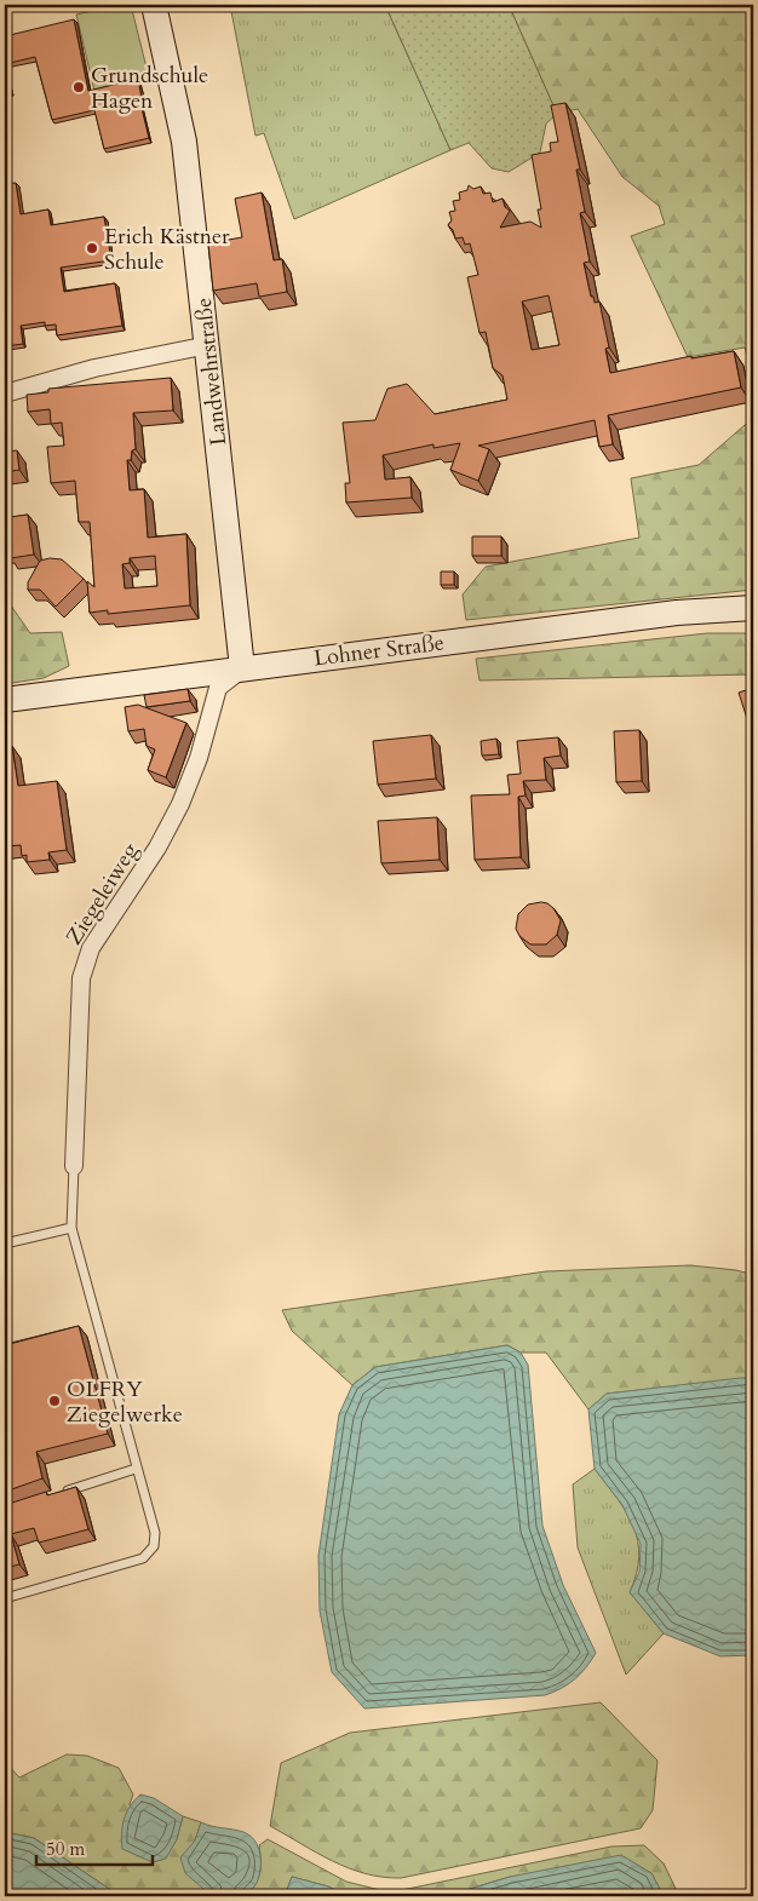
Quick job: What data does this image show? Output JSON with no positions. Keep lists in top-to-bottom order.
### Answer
{
  "streets": {
    "main road": ["Landwehrstraße", "Lohner Straße"],
    "street": ["Ziegeleiweg"]
  },
  "crossings": [
    ["Landwehrstraße", "Lohner Straße"],
    ["Landwehrstraße", "Ziegeleiweg"],
    ["Lohner Straße", "Ziegeleiweg"]
  ],
  "places": ["Grundschule Hagen", "Erich Kästner Schule", "OLFRY Ziegelwerke"],
  "scale_bar": "50 m"
}
